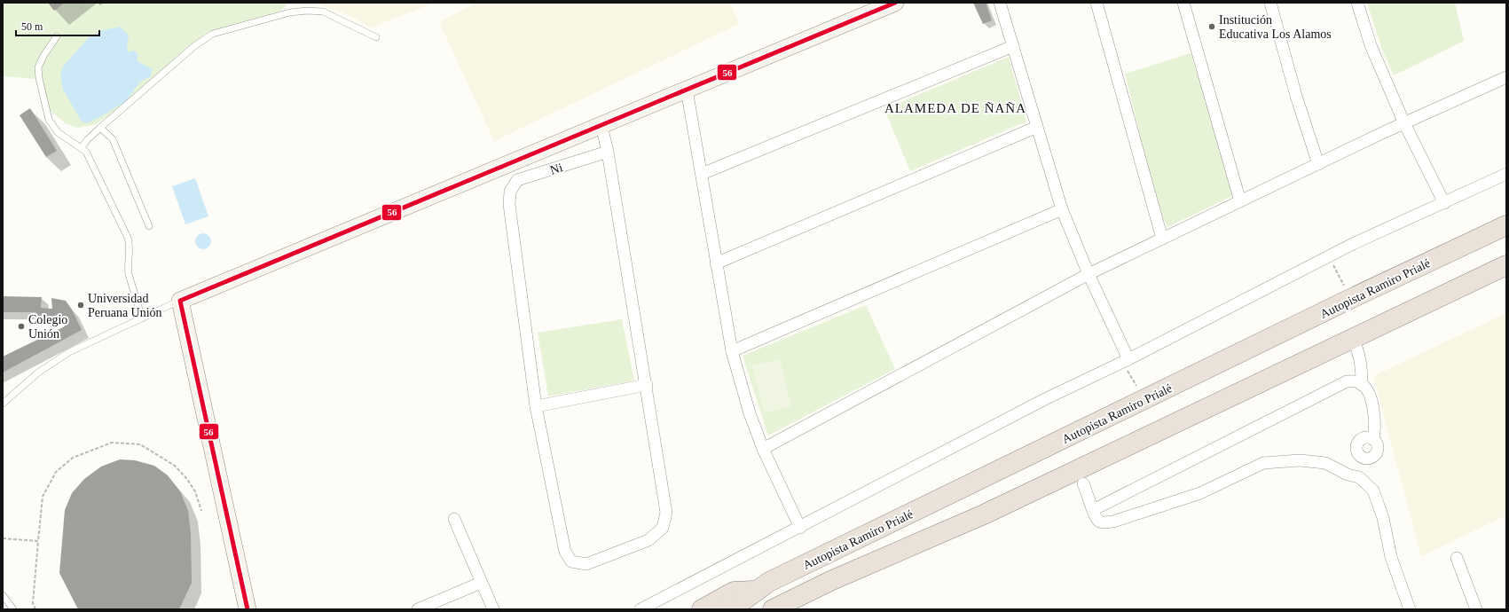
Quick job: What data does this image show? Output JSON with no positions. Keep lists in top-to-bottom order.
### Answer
{
  "streets": {
    "highway": ["Autopista Ramiro Prialé"],
    "street": ["Ni"]
  },
  "districts": ["ALAMEDA DE ÑAÑA"],
  "places": ["Institución Educativa Los Alamos", "Universidad Peruana Unión", "Colegio Unión"],
  "lines": ["transit line 56"],
  "scale_bar": "50 m"
}
